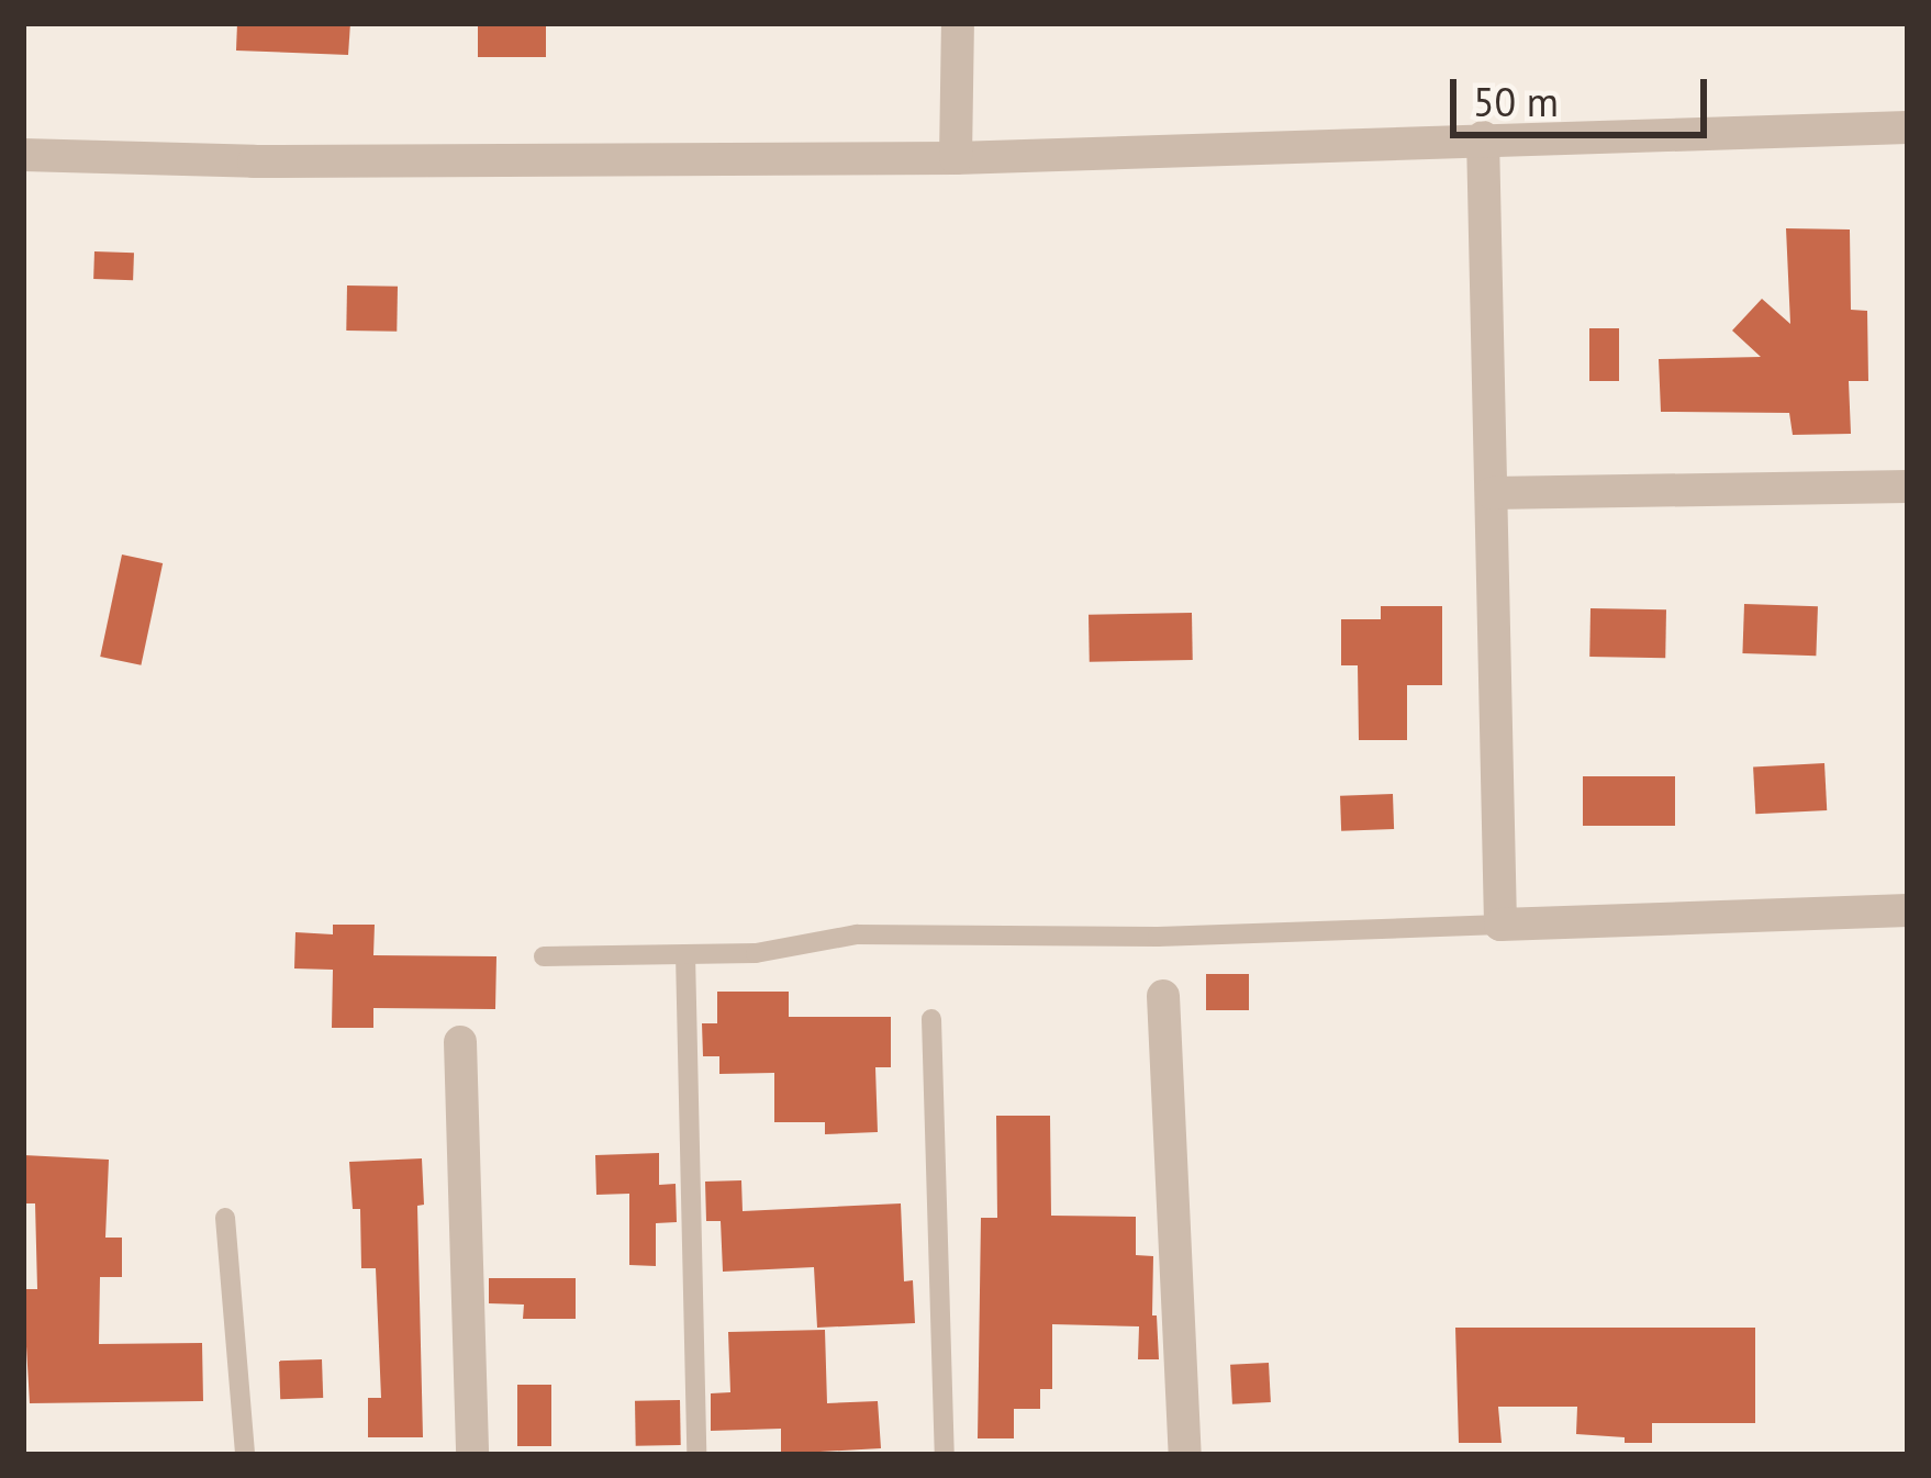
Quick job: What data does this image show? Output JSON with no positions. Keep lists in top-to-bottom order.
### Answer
{
  "scale_bar": "50 m"
}
